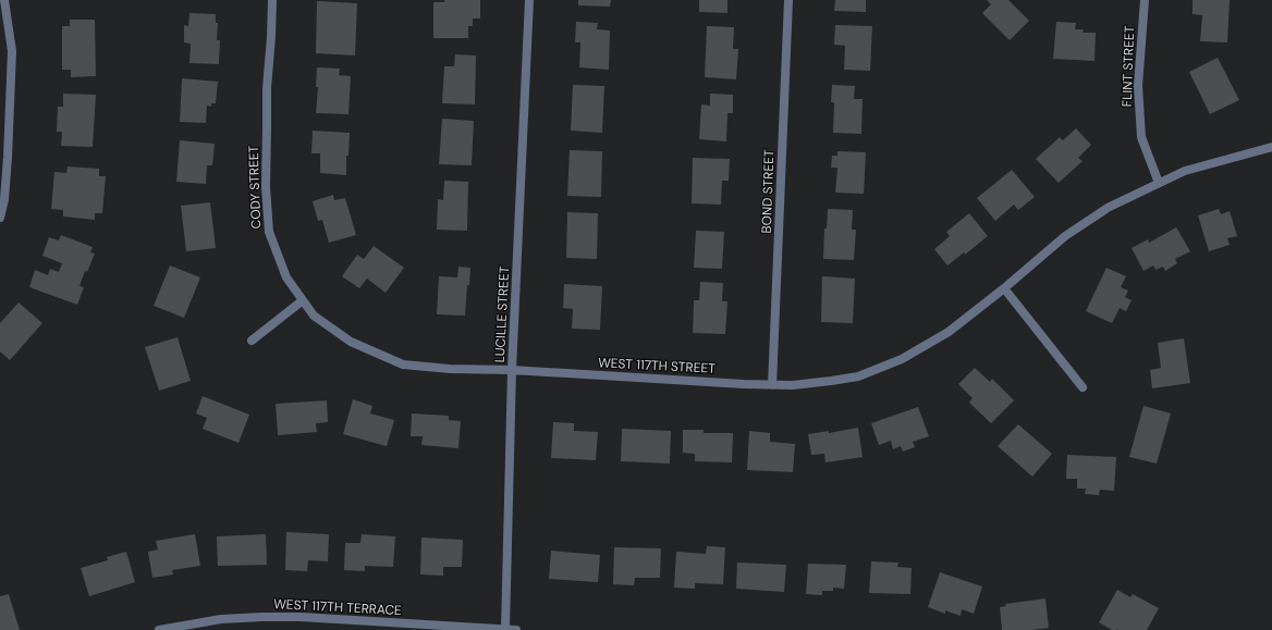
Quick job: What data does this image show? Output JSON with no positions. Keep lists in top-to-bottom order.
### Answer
{
  "streets": {
    "street": [
      "FLINT STREET",
      "CODY STREET",
      "BOND STREET",
      "LUCILLE STREET",
      "WEST 117TH STREET",
      "WEST 117TH TERRACE"
    ]
  },
  "crossings": [
    ["FLINT STREET", "WEST 117TH STREET"],
    ["CODY STREET", "WEST 117TH STREET"],
    ["BOND STREET", "WEST 117TH STREET"],
    ["LUCILLE STREET", "WEST 117TH STREET"],
    ["LUCILLE STREET", "WEST 117TH TERRACE"]
  ]
}
